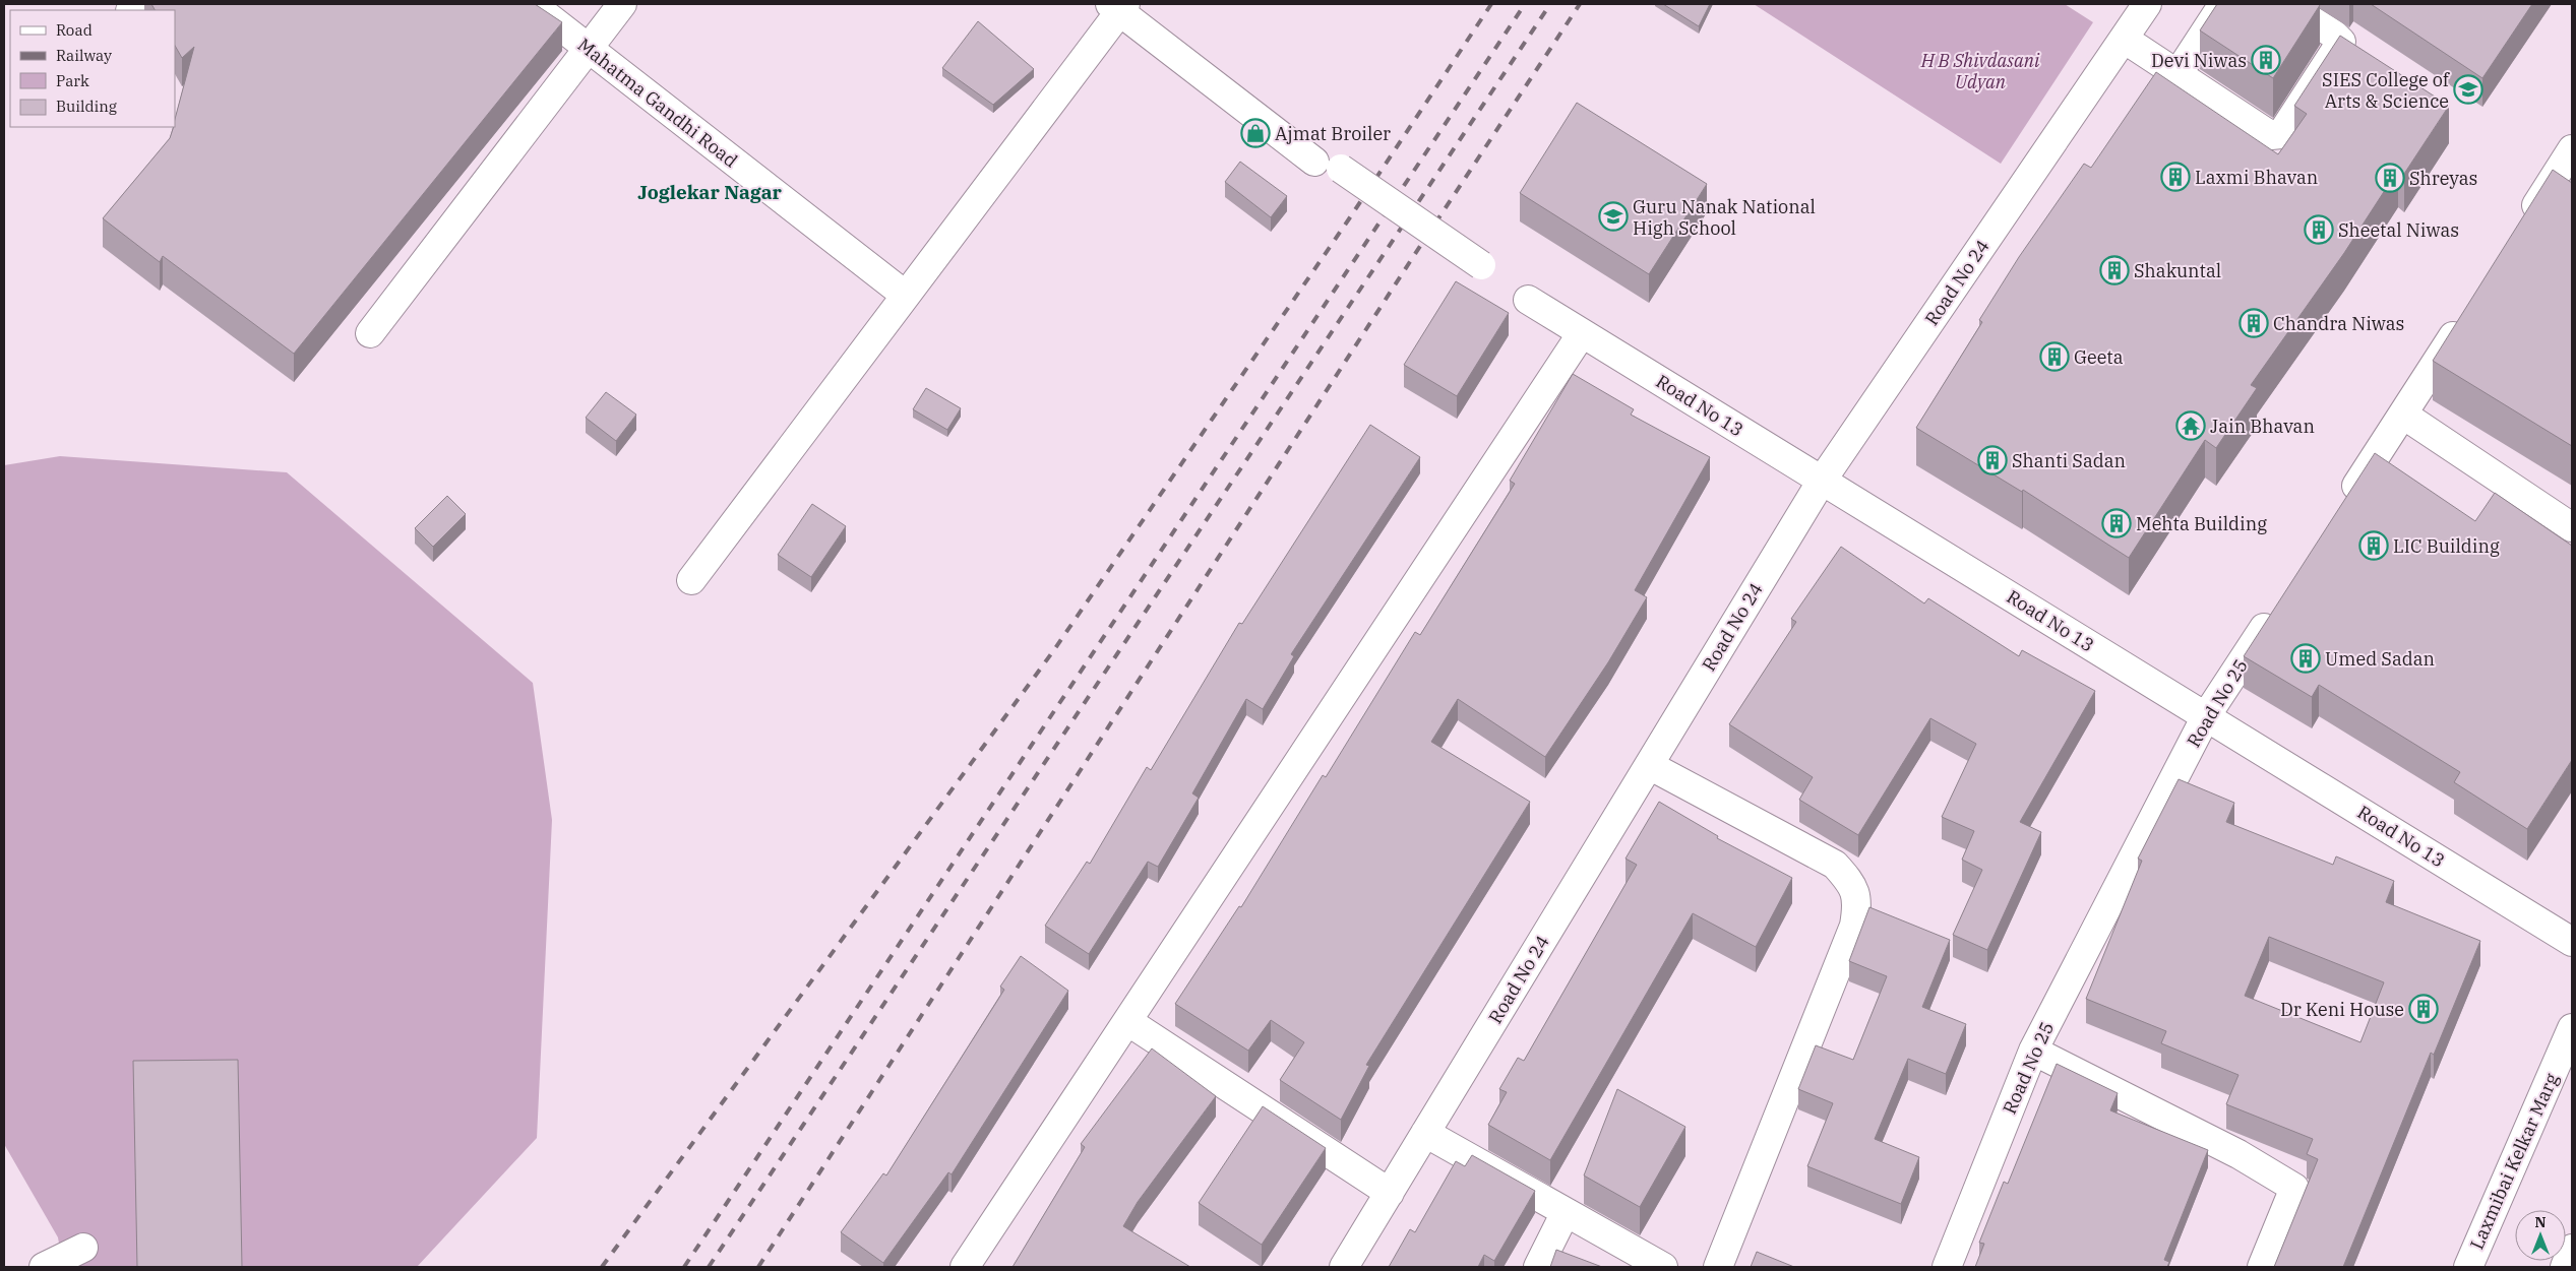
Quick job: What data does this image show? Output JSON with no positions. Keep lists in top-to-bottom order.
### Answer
{
  "streets": {
    "main road": [
      "Mahatma Gandhi Road",
      "Road No 24",
      "Road No 13",
      "Road No 25",
      "Laxmibai Kelkar Marg"
    ]
  },
  "crossings": [
    ["Road No 24", "Road No 13"],
    ["Road No 13", "Road No 25"]
  ],
  "districts": ["Joglekar Nagar"],
  "parks": ["H B Shivdasani Udyan"],
  "places": {
    "building": [
      "Devi Niwas",
      "Laxmi Bhavan",
      "Shreyas",
      "Sheetal Niwas",
      "Shakuntal",
      "Chandra Niwas",
      "Geeta",
      "Shanti Sadan",
      "Mehta Building",
      "LIC Building",
      "Umed Sadan",
      "Dr Keni House"
    ],
    "school or university": ["SIES College of Arts & Science", "Guru Nanak National High School"],
    "shop": ["Ajmat Broiler"],
    "temple": ["Jain Bhavan"]
  },
  "legend": [
    "Road",
    "Railway",
    "Park",
    "Building"
  ],
  "north": "top"
}
